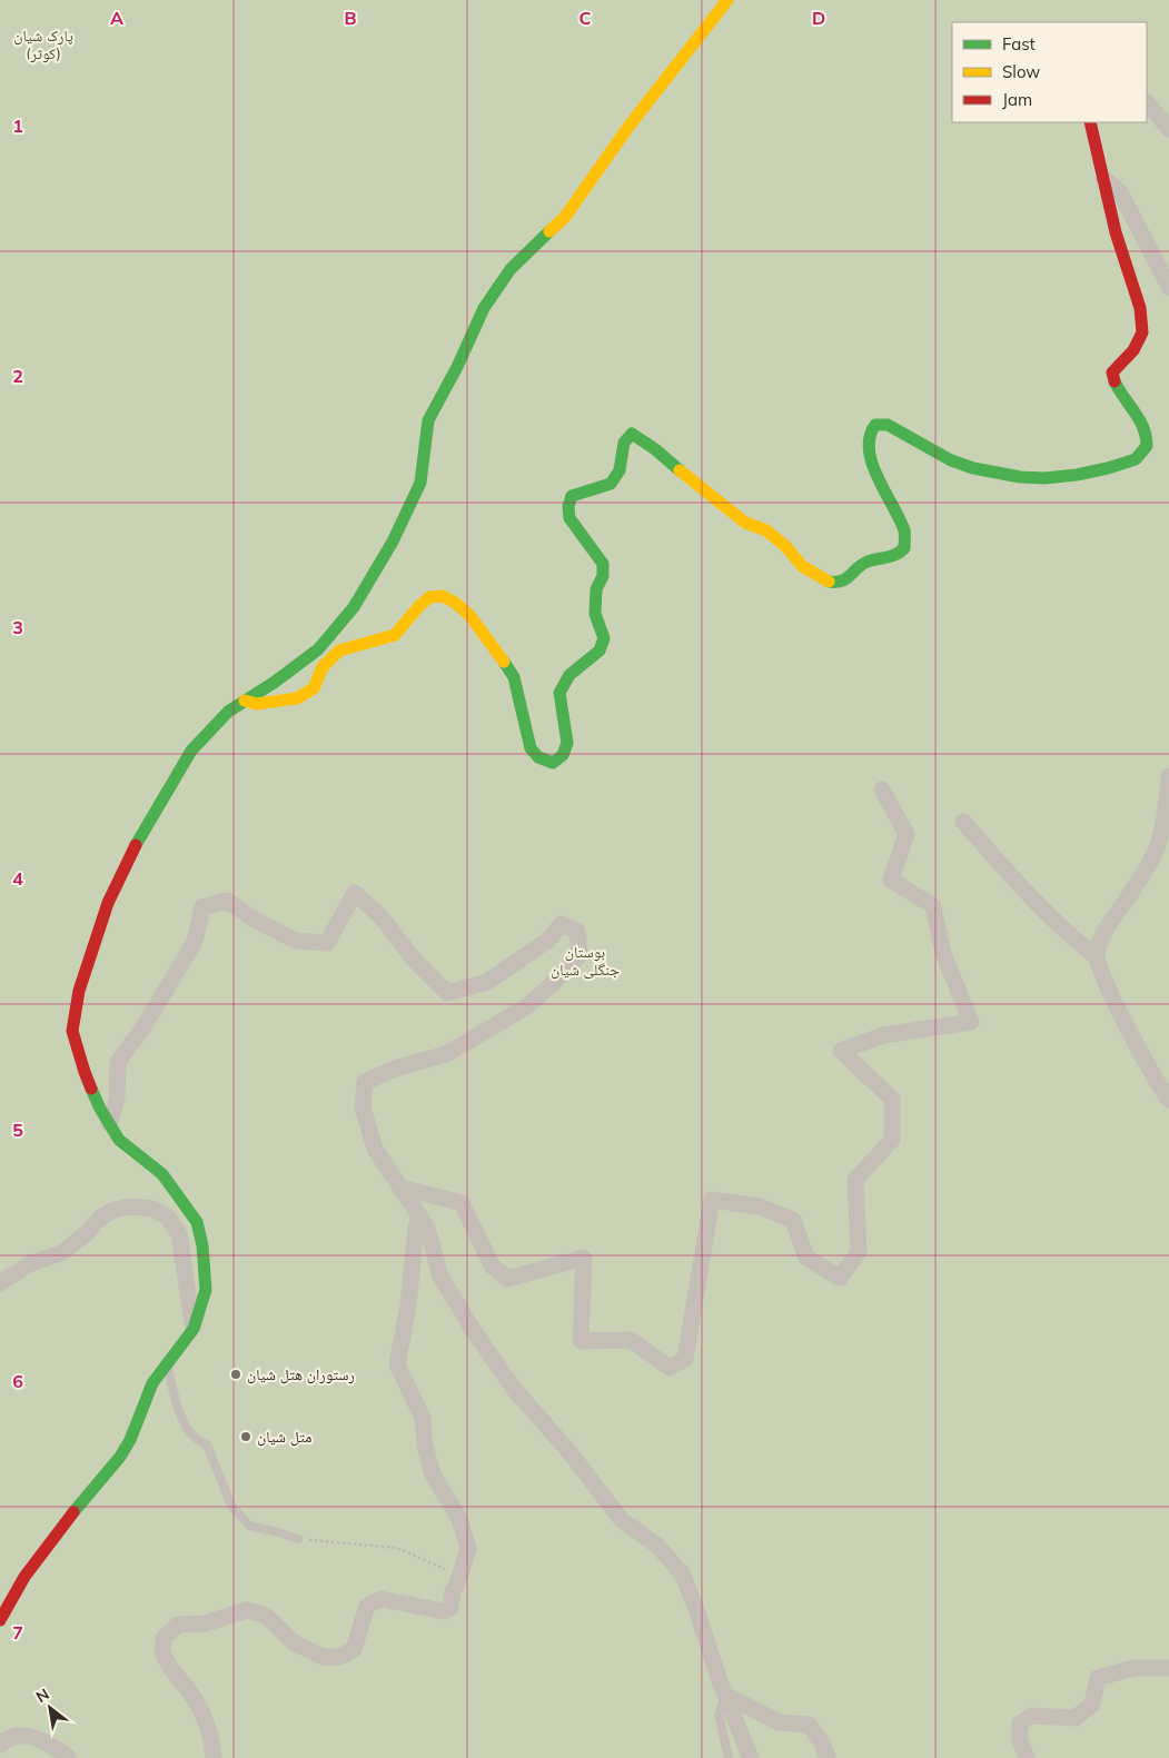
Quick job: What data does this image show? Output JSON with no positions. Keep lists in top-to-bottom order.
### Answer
{
  "parks": ["پارک شیان (کوثر)", "بوستان جنگلی شیان"],
  "places": ["رستوران هتل شیان", "متل شیان"],
  "legend": ["Fast", "Slow", "Jam"],
  "north": "top left",
  "grid": {
    "columns": [
      "A",
      "B",
      "C",
      "D"
    ],
    "rows": [
      "1",
      "2",
      "3",
      "4",
      "5",
      "6",
      "7"
    ]
  }
}
